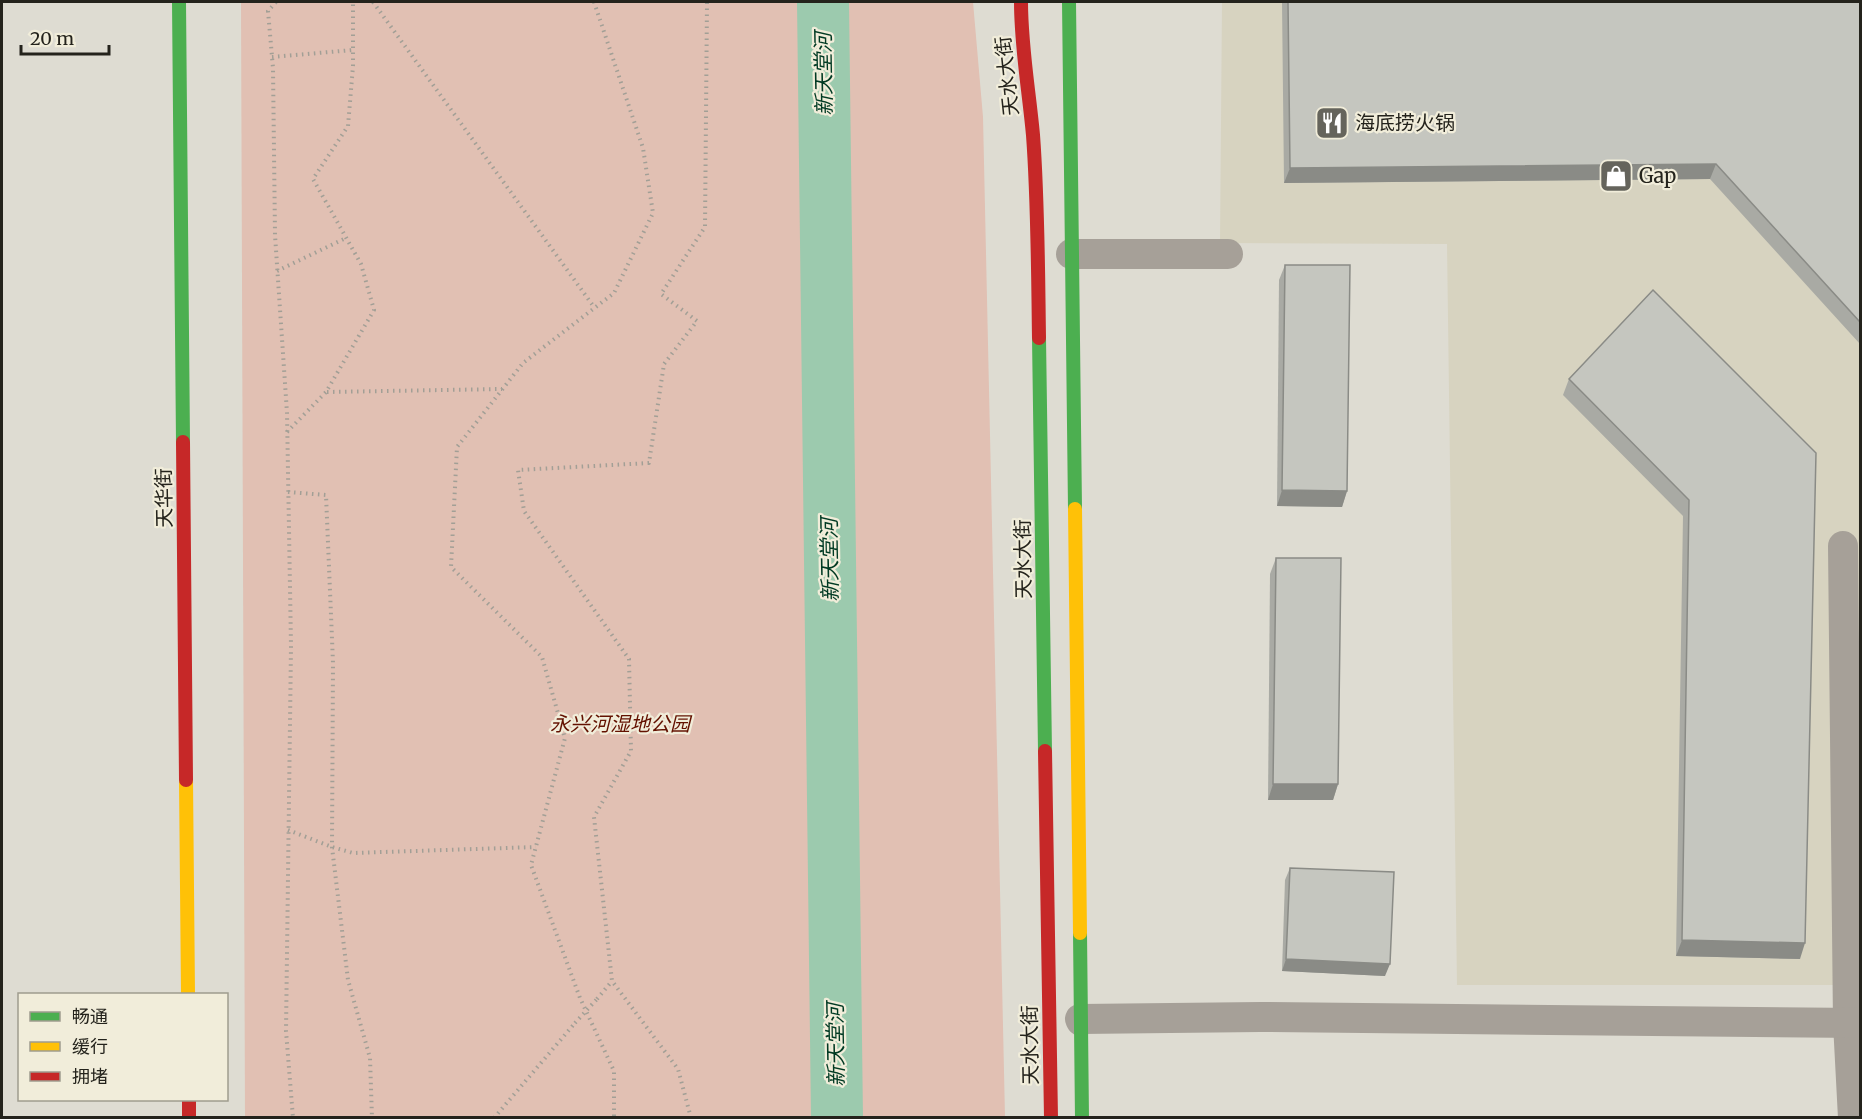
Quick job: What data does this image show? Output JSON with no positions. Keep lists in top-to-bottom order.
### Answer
{
  "streets": {
    "main road": ["天水大街", "天华街"]
  },
  "water": ["新天堂河"],
  "parks": ["永兴河湿地公园"],
  "places": {
    "restaurant": ["海底捞火锅"],
    "shop": ["Gap"]
  },
  "legend": ["畅通", "缓行", "拥堵"],
  "scale_bar": "20 m"
}
